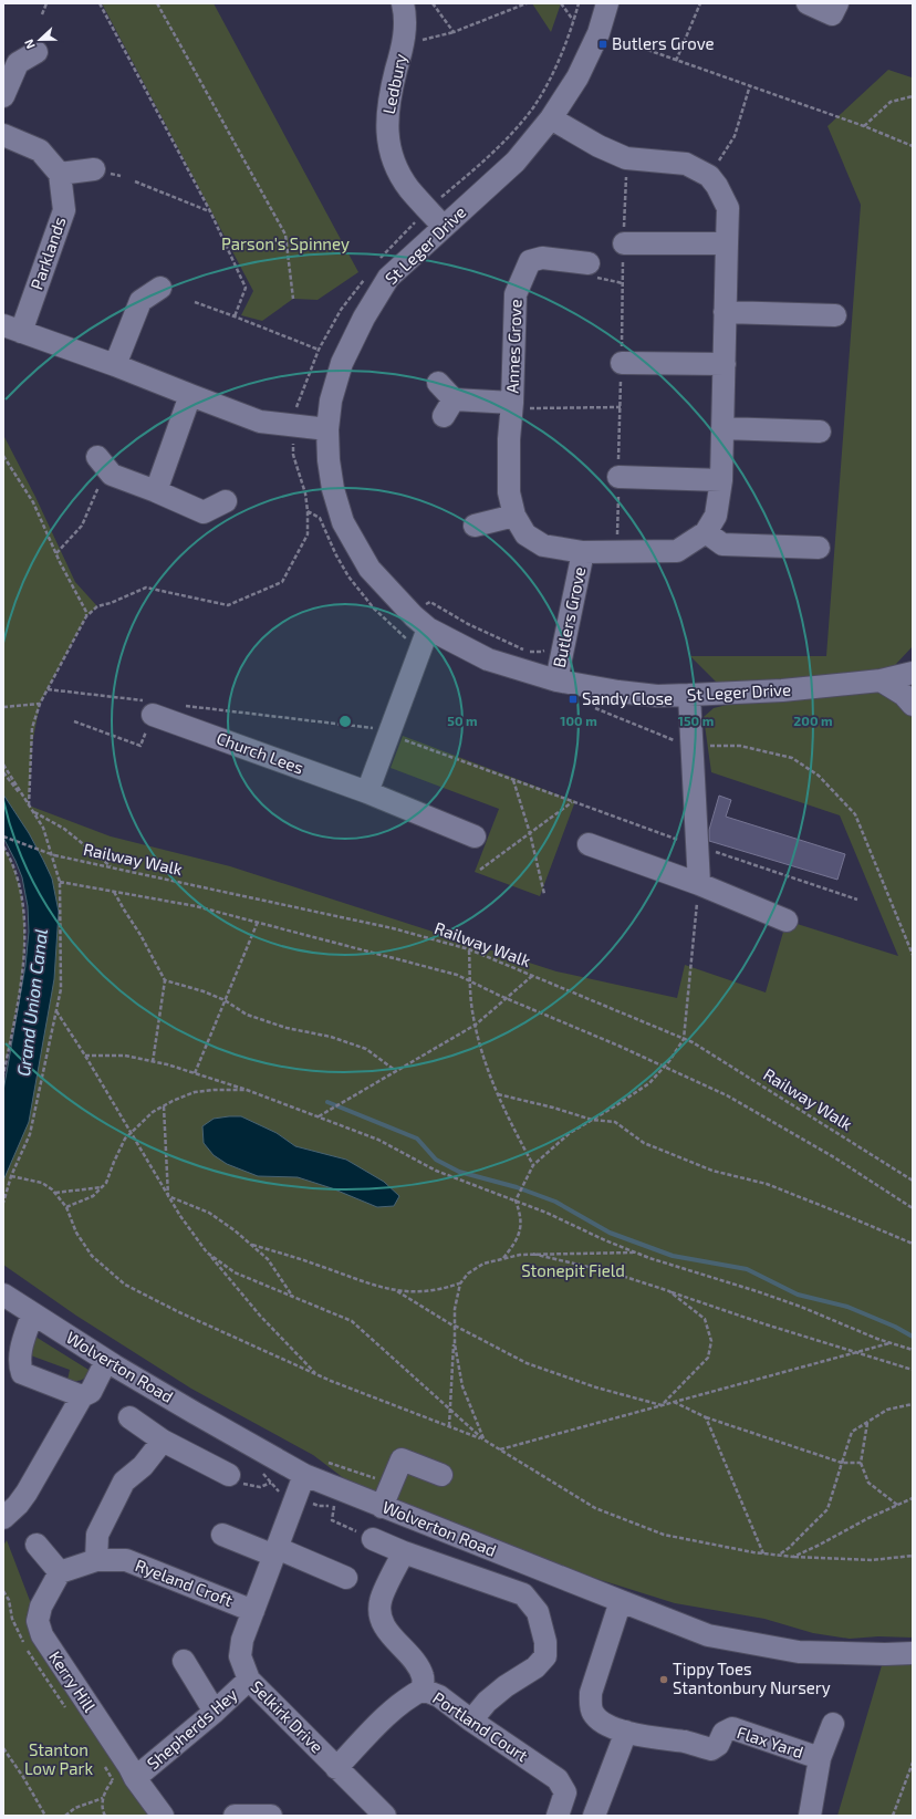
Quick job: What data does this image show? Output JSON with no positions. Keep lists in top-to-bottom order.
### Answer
{
  "streets": {
    "street": [
      "Ledbury",
      "St Leger Drive",
      "Parklands",
      "Annes Grove",
      "Butlers Grove",
      "Church Lees",
      "Wolverton Road",
      "Ryeland Croft",
      "Kerry Hill",
      "Selkirk Drive",
      "Portland Court",
      "Shepherds Hey",
      "Flax Yard"
    ],
    "path": ["Railway Walk"]
  },
  "crossings": [
    ["Ledbury", "St Leger Drive"],
    ["St Leger Drive", "Parklands"],
    ["St Leger Drive", "Butlers Grove"],
    ["Annes Grove", "Butlers Grove"],
    ["Wolverton Road", "Selkirk Drive"],
    ["Wolverton Road", "Flax Yard"],
    ["Ryeland Croft", "Selkirk Drive"],
    ["Kerry Hill", "Shepherds Hey"],
    ["Selkirk Drive", "Portland Court"],
    ["Selkirk Drive", "Shepherds Hey"]
  ],
  "water": ["Grand Union Canal"],
  "parks": ["Parson's Spinney", "Stonepit Field", "Stanton Low Park"],
  "places": {
    "transit": ["Butlers Grove", "Sandy Close"],
    "other": ["Tippy Toes Stantonbury Nursery"]
  },
  "north": "left",
  "rings": [
    "50 m",
    "100 m",
    "150 m",
    "200 m"
  ]
}
